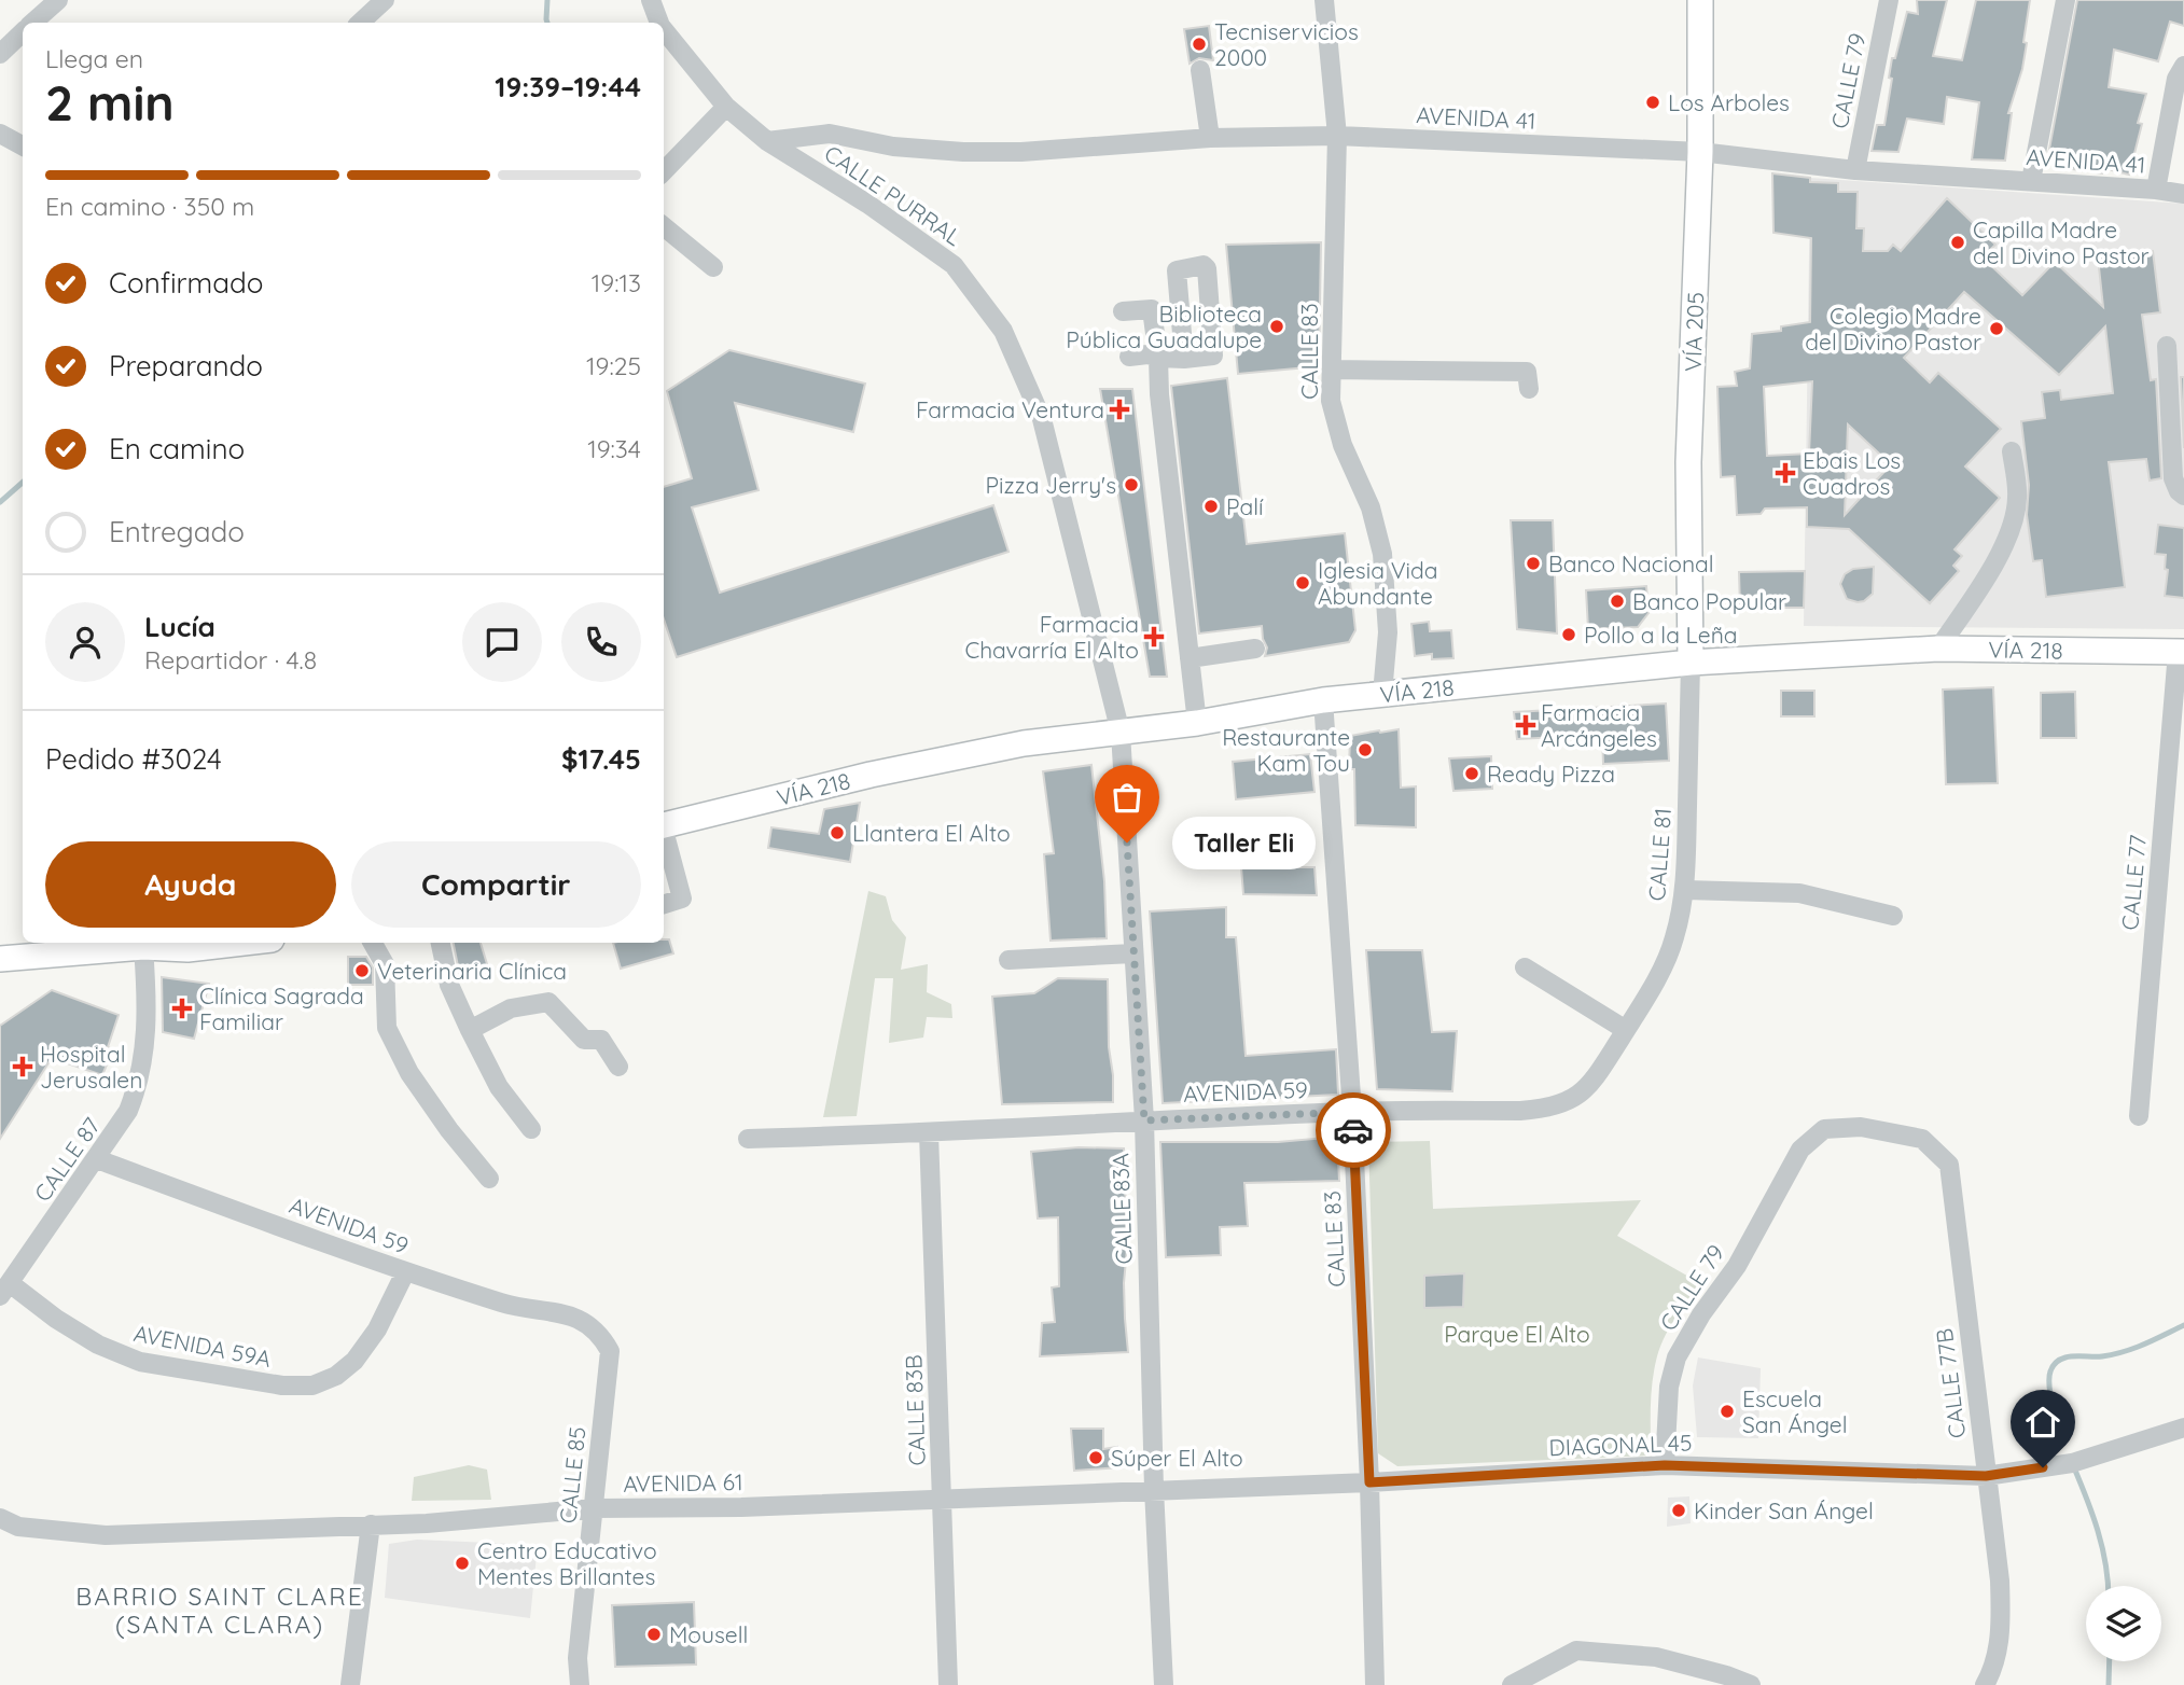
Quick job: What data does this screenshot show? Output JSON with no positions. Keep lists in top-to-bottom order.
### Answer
{
  "streets": {
    "main road": ["VÍA 205", "VÍA 218"],
    "street": [
      "CALLE 79",
      "AVENIDA 41",
      "CALLE PURRAL",
      "CALLE 83",
      "CALLE 81",
      "CALLE 77",
      "AVENIDA 59",
      "CALLE 87",
      "CALLE 83A",
      "AVENIDA 59A",
      "CALLE 77B",
      "CALLE 83B",
      "DIAGONAL 45",
      "CALLE 85",
      "AVENIDA 61"
    ]
  },
  "crossings": [
    ["CALLE 79", "AVENIDA 41"],
    ["CALLE 79", "CALLE 77B"],
    ["CALLE 79", "DIAGONAL 45"],
    ["AVENIDA 41", "CALLE PURRAL"],
    ["AVENIDA 41", "VÍA 205"],
    ["AVENIDA 41", "CALLE 83"],
    ["CALLE PURRAL", "VÍA 218"],
    ["CALLE PURRAL", "CALLE 83A"],
    ["VÍA 205", "VÍA 218"],
    ["VÍA 205", "CALLE 81"],
    ["CALLE 83", "VÍA 218"],
    ["CALLE 83", "AVENIDA 59"],
    ["CALLE 83", "DIAGONAL 45"],
    ["CALLE 83", "AVENIDA 61"],
    ["VÍA 218", "CALLE 81"],
    ["VÍA 218", "CALLE 77"],
    ["VÍA 218", "CALLE 83A"],
    ["CALLE 81", "AVENIDA 59"],
    ["AVENIDA 59", "CALLE 87"],
    ["AVENIDA 59", "CALLE 83A"],
    ["AVENIDA 59", "AVENIDA 59A"],
    ["AVENIDA 59", "CALLE 83B"],
    ["AVENIDA 59", "CALLE 85"],
    ["CALLE 87", "AVENIDA 59A"],
    ["CALLE 83A", "AVENIDA 61"],
    ["CALLE 77B", "DIAGONAL 45"],
    ["CALLE 83B", "AVENIDA 61"],
    ["DIAGONAL 45", "AVENIDA 61"],
    ["CALLE 85", "AVENIDA 61"]
  ],
  "districts": ["BARRIO SAINT CLARE (SANTA CLARA)"],
  "parks": ["Parque El Alto"],
  "places": {
    "other": [
      "Tecniservicios 2000",
      "Los Arboles",
      "Capilla Madre del Divino Pastor",
      "Biblioteca Pública Guadalupe",
      "Colegio Madre del Divino Pastor",
      "Pizza Jerry's",
      "Palí",
      "Banco Nacional",
      "Iglesia Vida Abundante",
      "Banco Popular",
      "Pollo a la Leña",
      "Restaurante Kam Tou",
      "Ready Pizza",
      "Llantera El Alto",
      "Taller Eli",
      "Veterinaria Clínica",
      "Escuela San Ángel",
      "Súper El Alto",
      "Kinder San Ángel",
      "Centro Educativo Mentes Brillantes",
      "Mousell"
    ],
    "health": [
      "Farmacia Ventura",
      "Ebais Los Cuadros",
      "Farmacia Chavarría El Alto",
      "Farmacia Arcángeles",
      "Clínica Sagrada Familiar",
      "Hospital Jerusalen"
    ]
  },
  "page": {
    "heading": ["2 min", "Llega en", "19:39–19:44"],
    "panel": [
      "Lucía",
      "Repartidor · 4.8",
      "Pedido #3024",
      "$17.45"
    ],
    "bar": "En camino · 350 m",
    "list": [
      ["Confirmado", "19:13"],
      ["Preparando", "19:25"],
      ["En camino", "19:34"],
      "Entregado"
    ],
    "bubble": "Taller Eli",
    "buttons": ["Ayuda", "Compartir"]
  }
}
